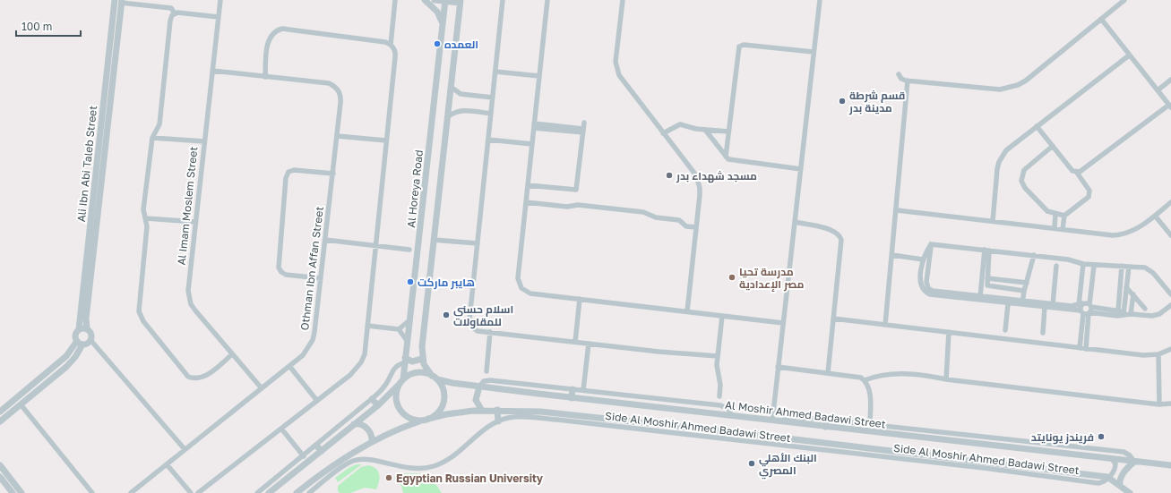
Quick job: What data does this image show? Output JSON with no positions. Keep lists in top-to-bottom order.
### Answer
{
  "streets": {
    "street": [
      "Ali Ibn Abi Taleb Street",
      "Al Horeya Road",
      "Al Imam Moslem Street",
      "Othman Ibn Affan Street",
      "Al Moshir Ahmed Badawi Street",
      "Side Al Moshir Ahmed Badawi Street"
    ]
  },
  "crossings": [
    ["Al Horeya Road", "Al Moshir Ahmed Badawi Street"],
    ["Al Imam Moslem Street", "Othman Ibn Affan Street"],
    ["Al Moshir Ahmed Badawi Street", "Side Al Moshir Ahmed Badawi Street"]
  ],
  "places": [
    "العمده",
    "قسم شرطة مدينة بدر",
    "مسجد شهداء بدر",
    "مدرسة تحيا مصر الإعدادية",
    "هايبر ماركت",
    "اسلام حسني للمقاولات",
    "فريندز يونايتد",
    "البنك الأهلي المصري",
    "Egyptian Russian University"
  ],
  "scale_bar": "100 m"
}
